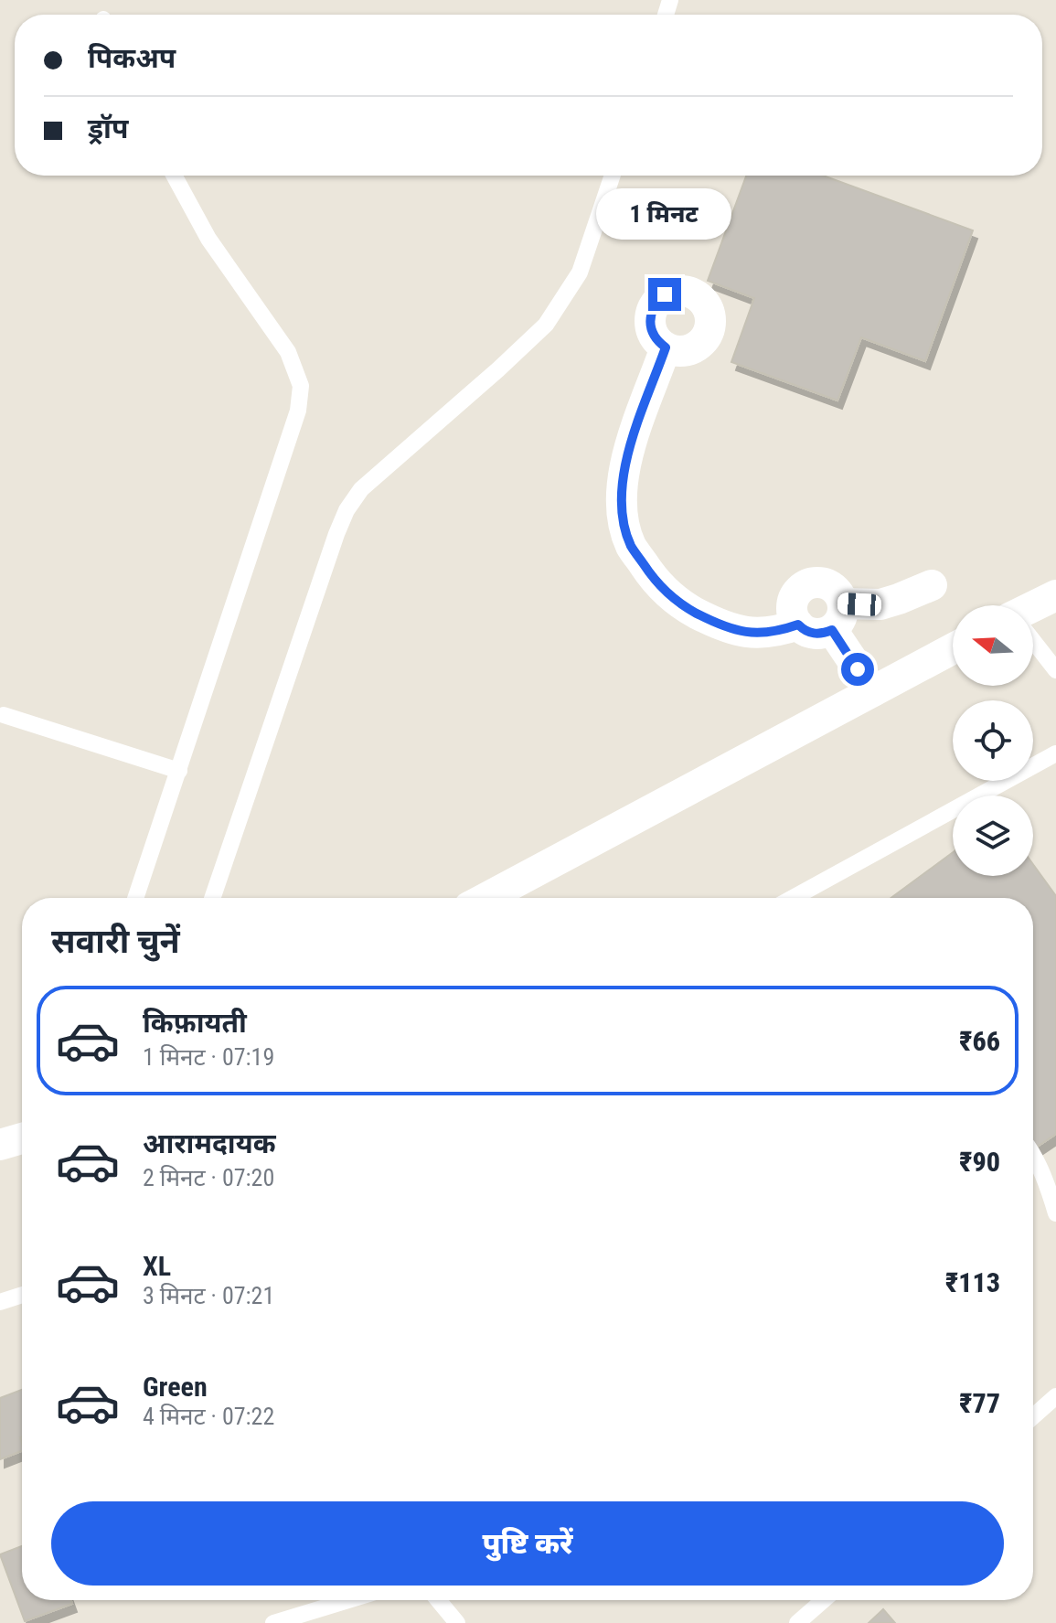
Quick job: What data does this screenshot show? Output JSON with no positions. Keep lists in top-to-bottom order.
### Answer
{
  "north": "left",
  "page": {
    "banner": ["पिकअप", "ड्रॉप"],
    "bubble": "1 मिनट",
    "heading": "सवारी चुनें",
    "list": [
      {
        "name": "किफ़ायती",
        "note": "1 मिनट · 07:19",
        "value": "₹66"
      },
      {
        "name": "आरामदायक",
        "note": "2 मिनट · 07:20",
        "value": "₹90"
      },
      {
        "name": "XL",
        "note": "3 मिनट · 07:21",
        "value": "₹113"
      },
      {
        "name": "Green",
        "note": "4 मिनट · 07:22",
        "value": "₹77"
      }
    ],
    "buttons": "पुष्टि करें"
  }
}
